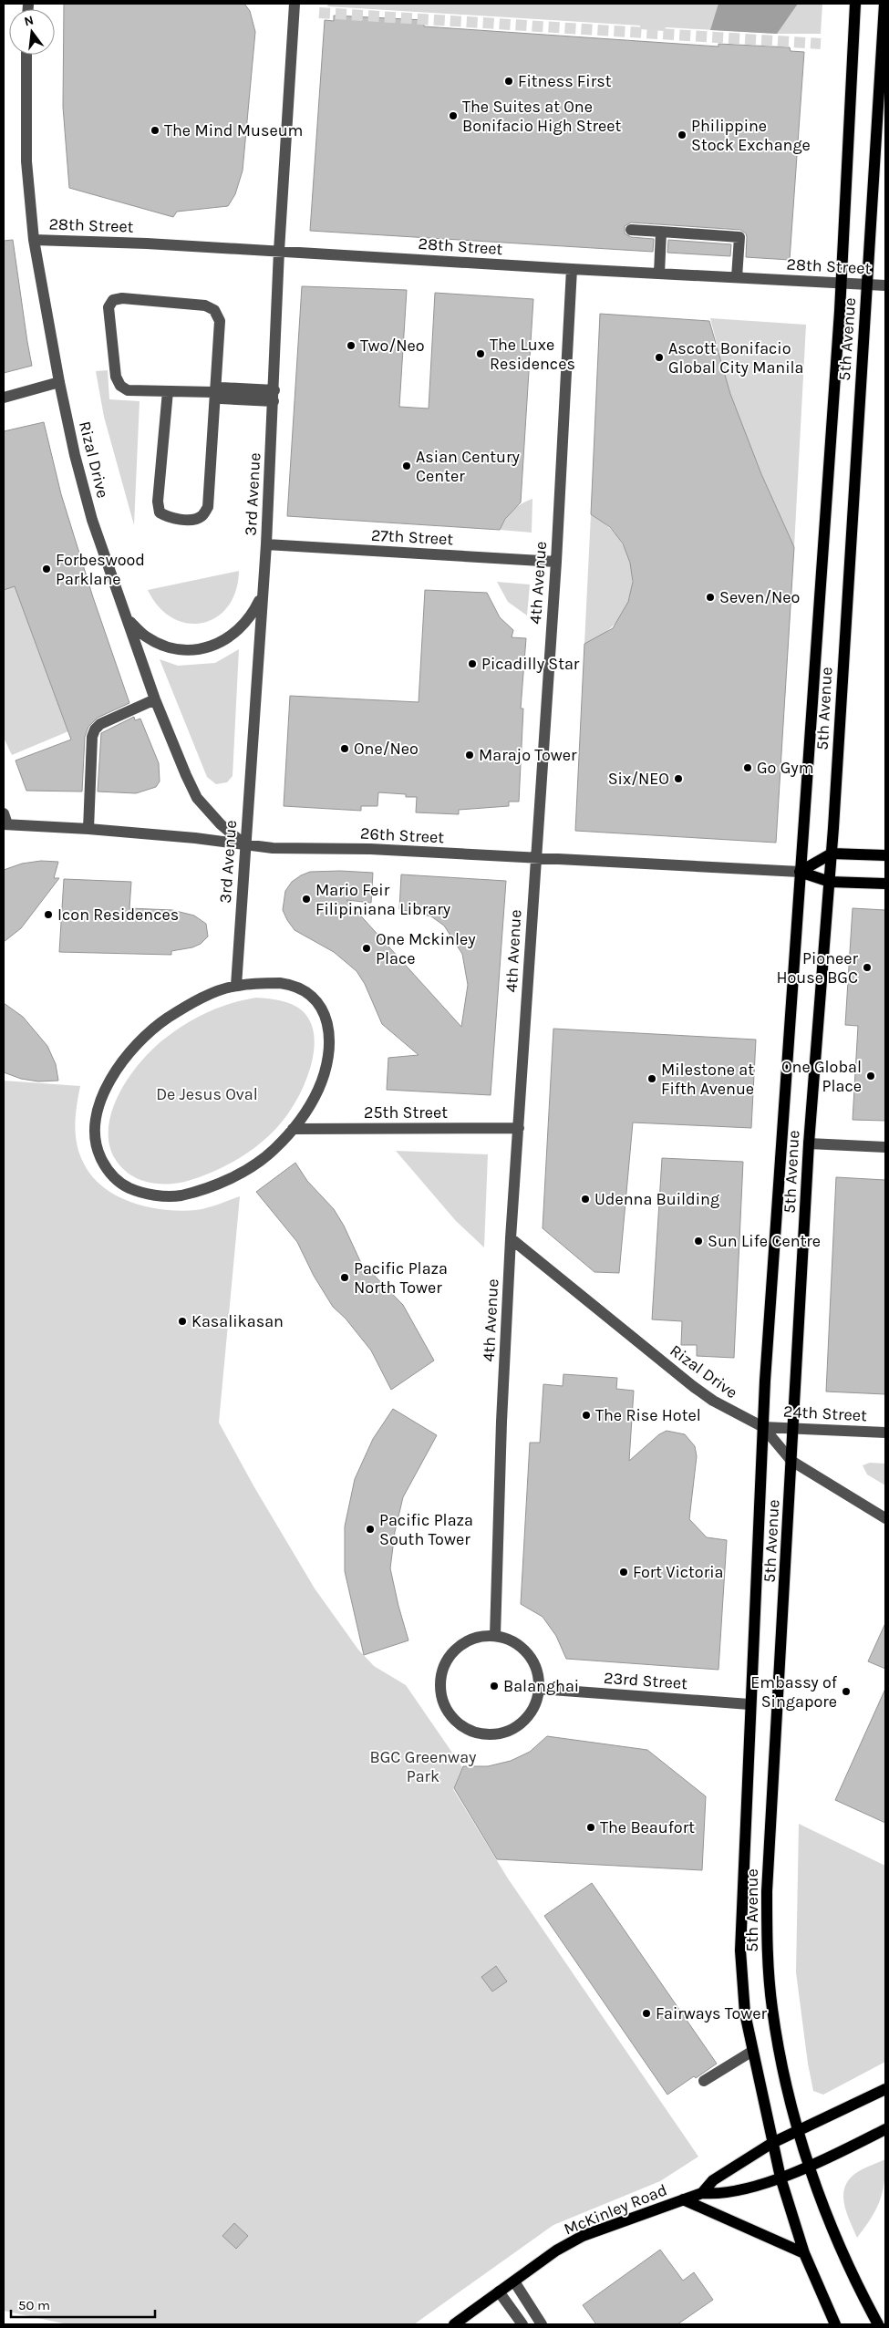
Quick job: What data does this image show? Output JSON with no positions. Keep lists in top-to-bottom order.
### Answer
{
  "streets": {
    "main road": ["5th Avenue", "26th Street", "McKinley Road"],
    "street": [
      "28th Street",
      "Rizal Drive",
      "3rd Avenue",
      "27th Street",
      "4th Avenue",
      "25th Street",
      "24th Street",
      "23rd Street"
    ]
  },
  "crossings": [
    ["28th Street", "5th Avenue"],
    ["28th Street", "Rizal Drive"],
    ["28th Street", "3rd Avenue"],
    ["28th Street", "4th Avenue"],
    ["5th Avenue", "Rizal Drive"],
    ["5th Avenue", "26th Street"],
    ["5th Avenue", "24th Street"],
    ["5th Avenue", "23rd Street"],
    ["5th Avenue", "McKinley Road"],
    ["Rizal Drive", "3rd Avenue"],
    ["Rizal Drive", "4th Avenue"],
    ["Rizal Drive", "26th Street"],
    ["Rizal Drive", "24th Street"],
    ["3rd Avenue", "27th Street"],
    ["3rd Avenue", "26th Street"],
    ["27th Street", "4th Avenue"],
    ["4th Avenue", "26th Street"],
    ["4th Avenue", "25th Street"],
    ["4th Avenue", "23rd Street"]
  ],
  "parks": ["De Jesus Oval", "BGC Greenway Park"],
  "places": [
    "Fitness First",
    "The Suites at One Bonifacio High Street",
    "The Mind Museum",
    "Philippine Stock Exchange",
    "Two/Neo",
    "The Luxe Residences",
    "Ascott Bonifacio Global City Manila",
    "Asian Century Center",
    "Forbeswood Parklane",
    "Seven/Neo",
    "Picadilly Star",
    "One/Neo",
    "Marajo Tower",
    "Go Gym",
    "Six/NEO",
    "Mario Feir Filipiniana Library",
    "Icon Residences",
    "One Mckinley Place",
    "Pioneer House BGC",
    "One Global Place",
    "Milestone at Fifth Avenue",
    "Udenna Building",
    "Sun Life Centre",
    "Pacific Plaza North Tower",
    "Kasalikasan",
    "The Rise Hotel",
    "Pacific Plaza South Tower",
    "Fort Victoria",
    "Balanghai",
    "Embassy of Singapore",
    "The Beaufort",
    "Fairways Tower"
  ],
  "scale_bar": "50 m",
  "north": "top"
}
